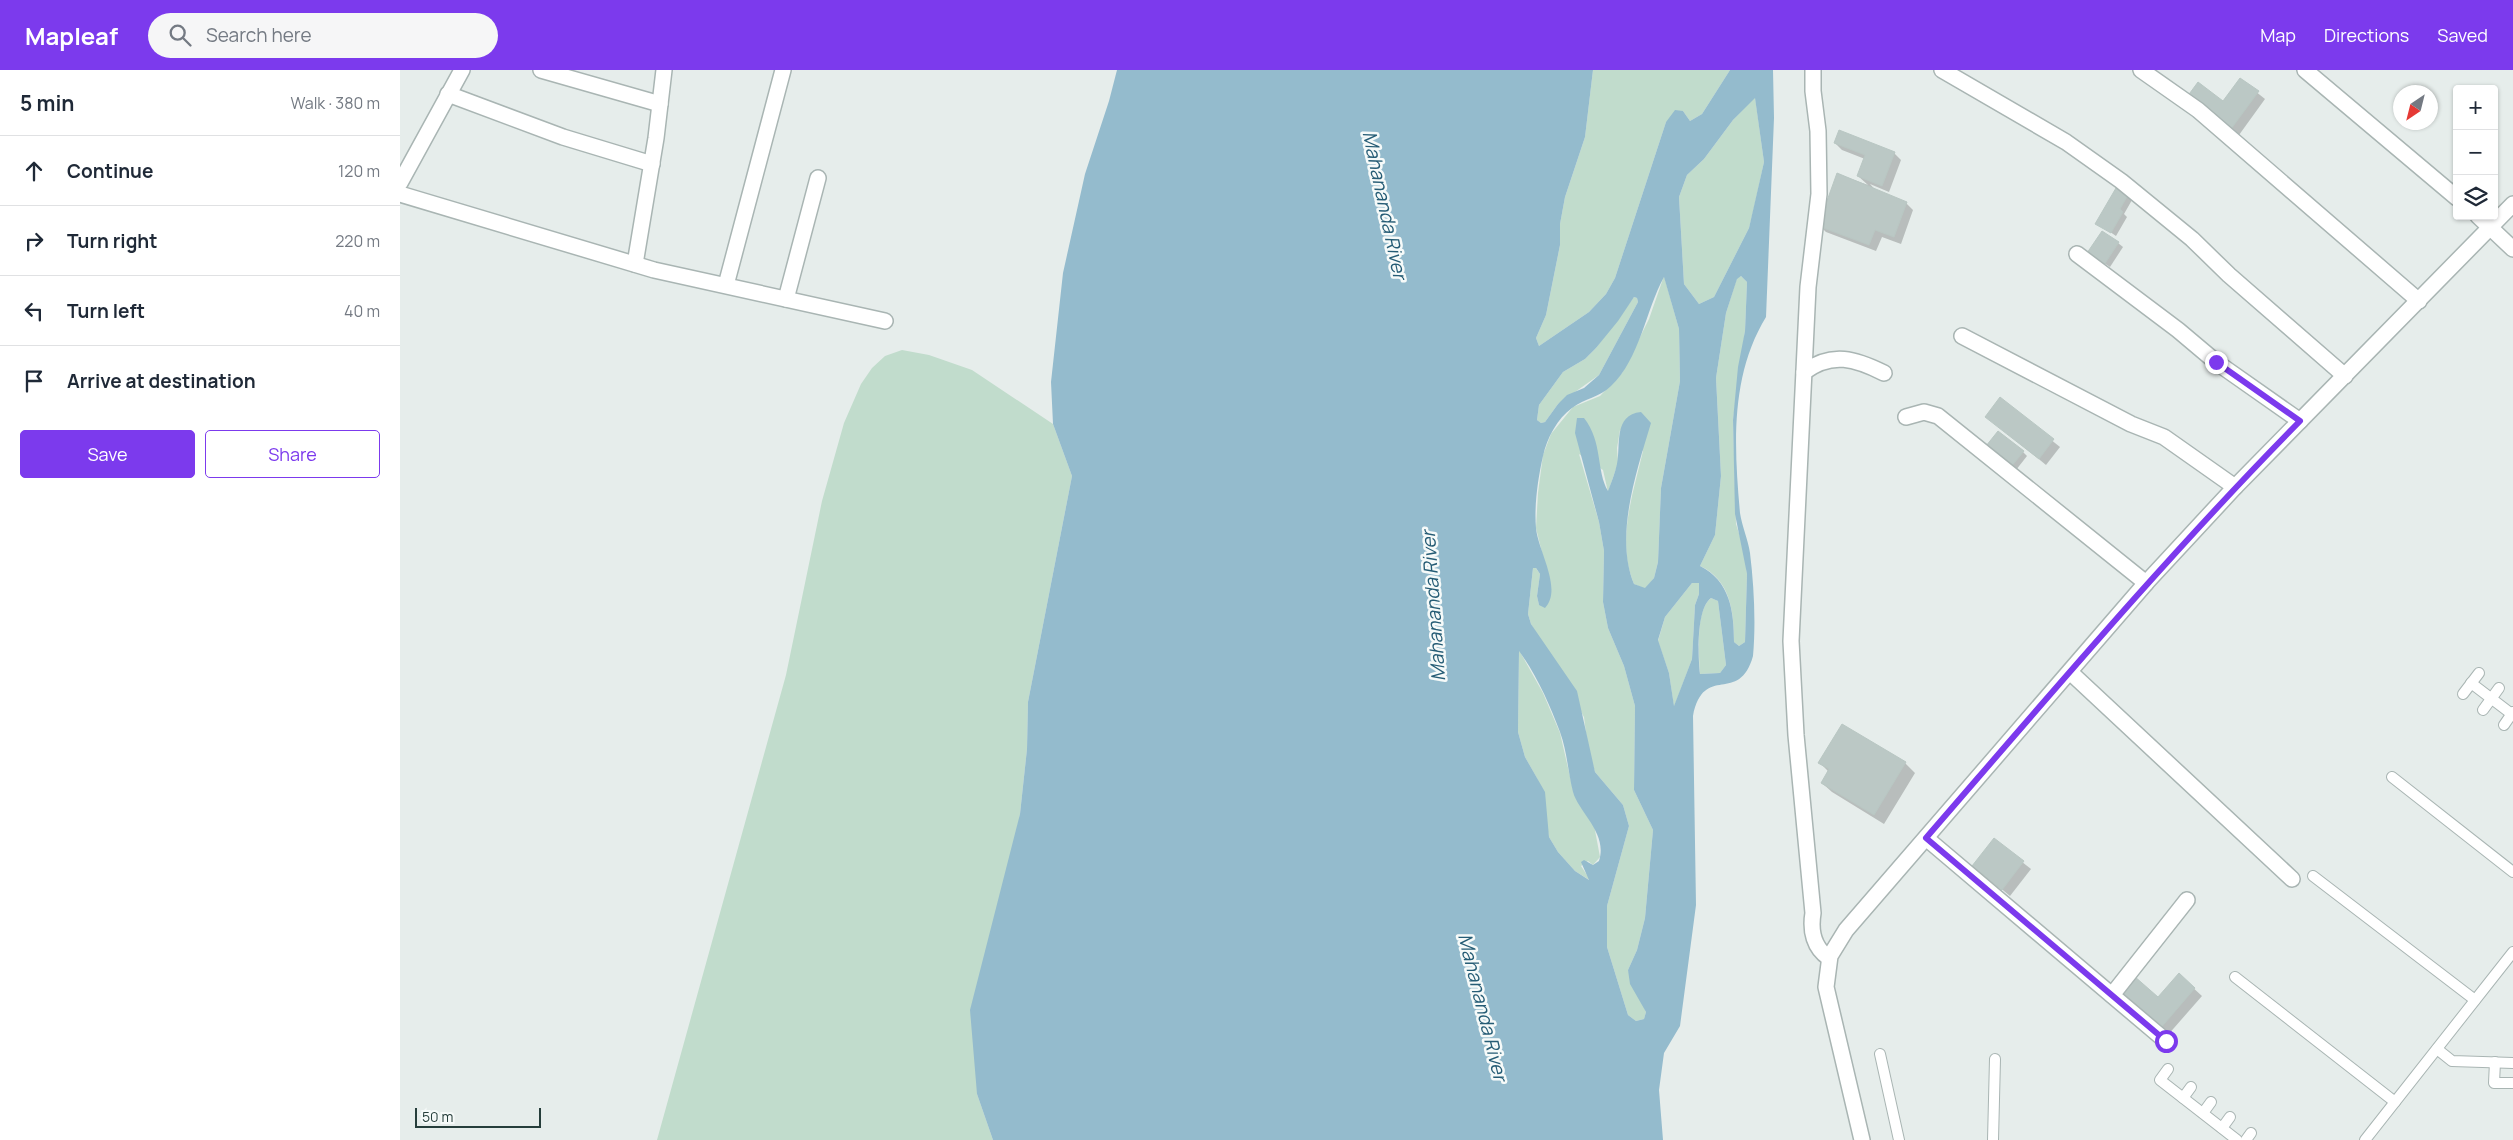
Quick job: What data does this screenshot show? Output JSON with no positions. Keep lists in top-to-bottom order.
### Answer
{
  "water": ["Mahananda River"],
  "scale_bar": "50 m",
  "north": "bottom left",
  "page": {
    "header": "Mapleaf",
    "search": "Search here",
    "nav": ["Map", "Directions", "Saved"],
    "heading": ["5 min", "Walk · 380 m"],
    "map_buttons": ["+", "−"],
    "list": [
      ["Continue", "120 m"],
      ["Turn right", "220 m"],
      ["Turn left", "40 m"],
      "Arrive at destination"
    ],
    "buttons": ["Save", "Share"],
    "scale": "50 m"
  }
}
